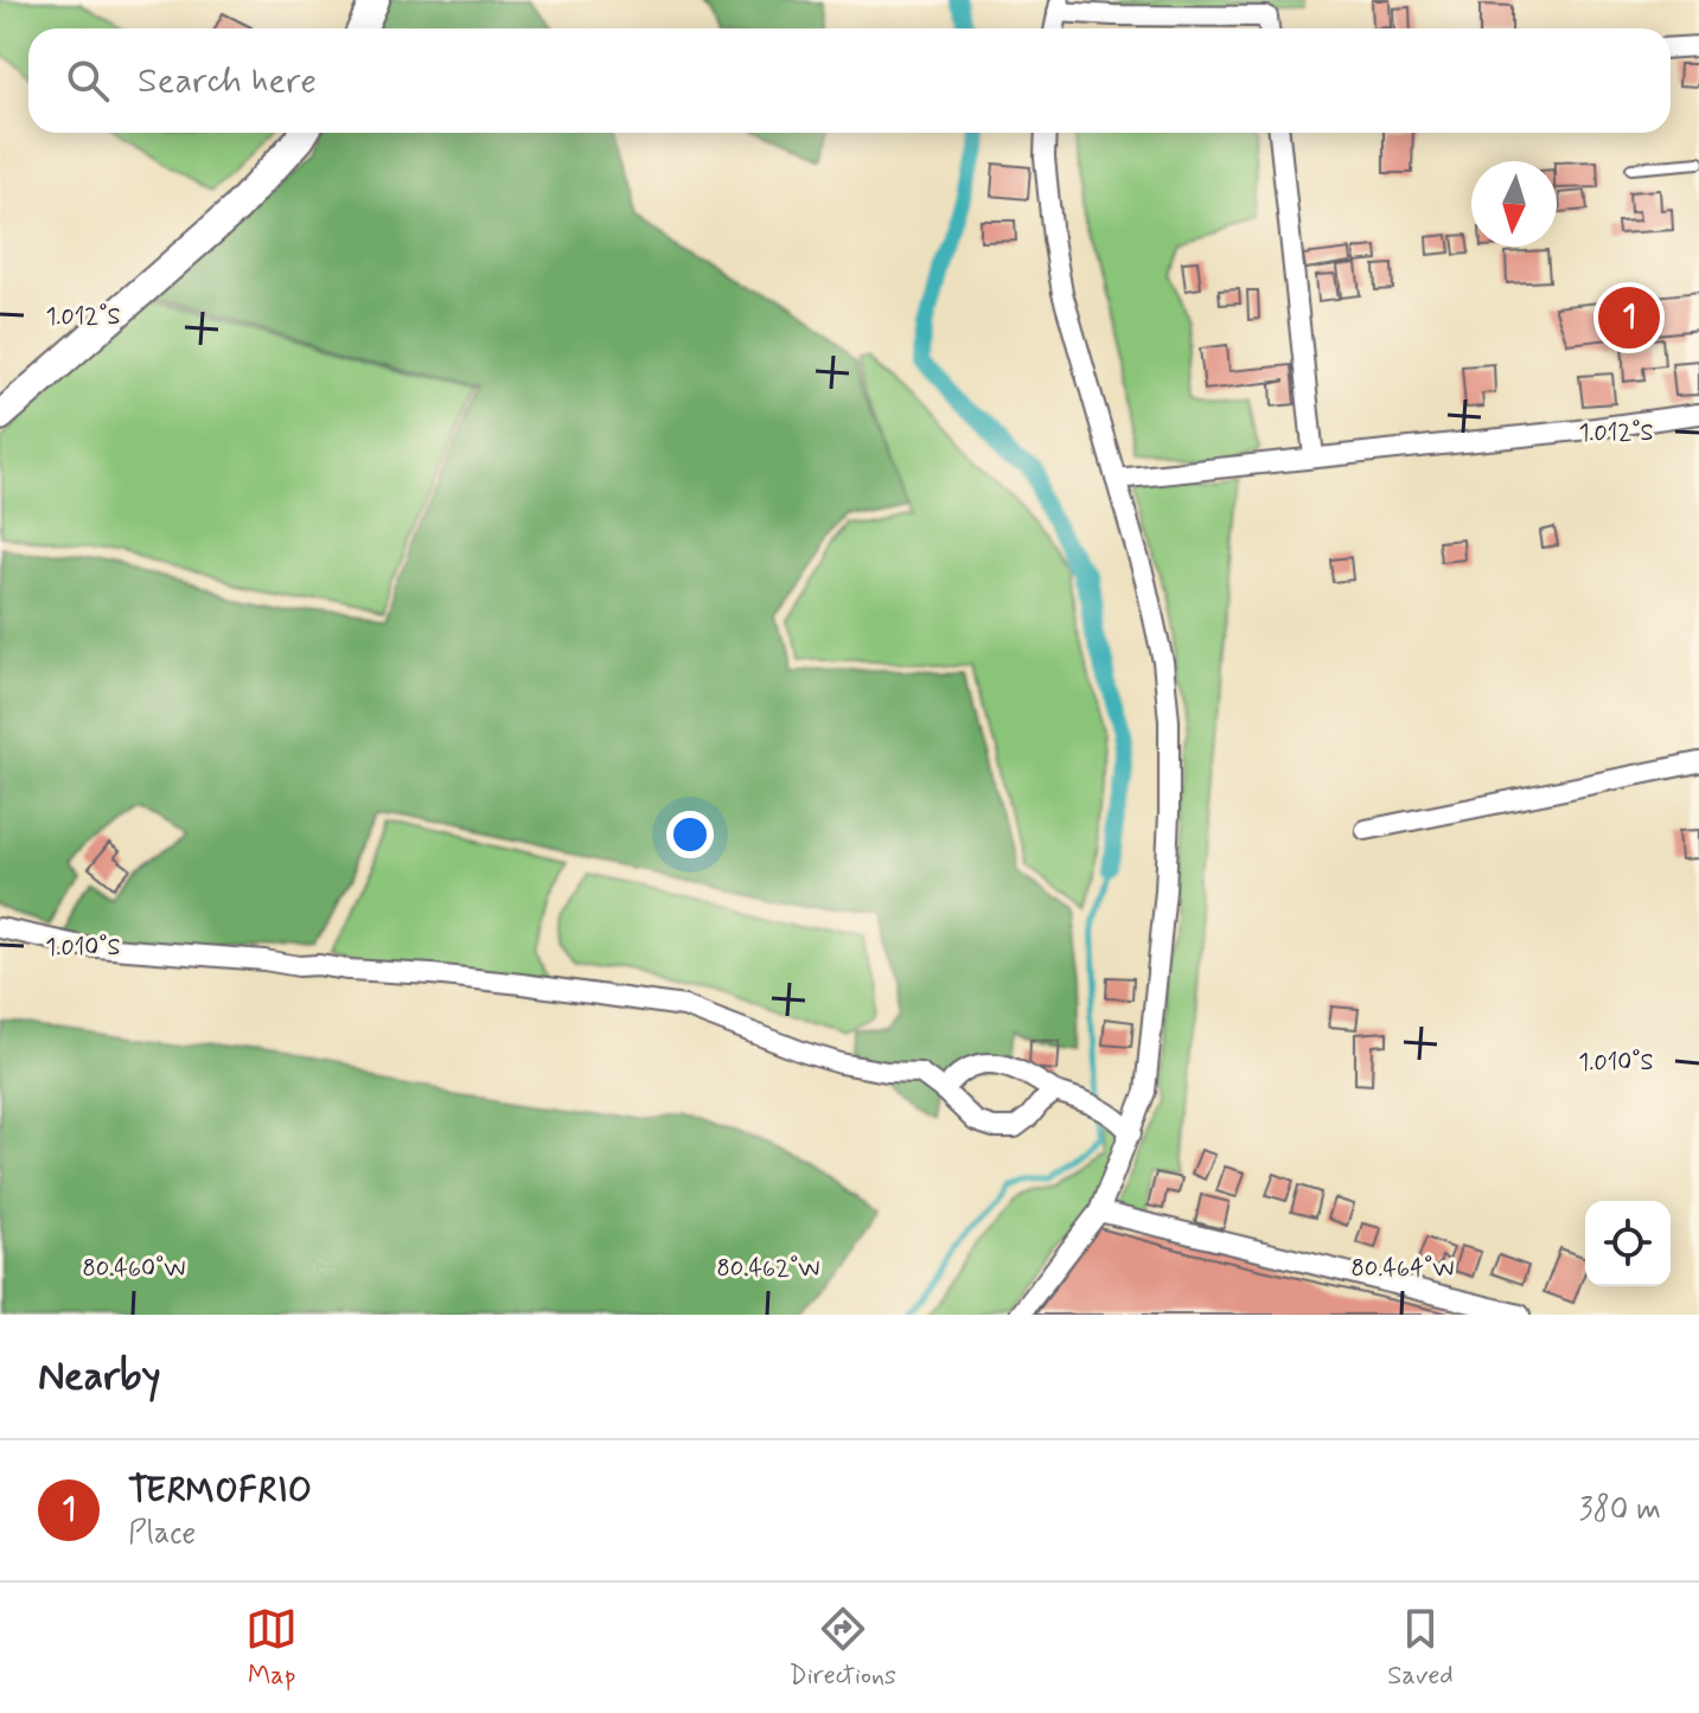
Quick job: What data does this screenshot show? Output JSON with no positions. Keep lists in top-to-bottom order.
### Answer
{
  "north": "bottom",
  "page": {
    "search": "Search here",
    "pins": "1",
    "heading": "Nearby",
    "list": [
      {
        "mark": "1",
        "name": "TERMOFRIO",
        "note": "Place",
        "value": "380 m"
      }
    ],
    "nav": ["Map", "Directions", "Saved"]
  },
  "coordinates": [
    "1.012°S",
    "1.010°S",
    "80.460°W",
    "80.462°W",
    "80.464°W"
  ]
}
